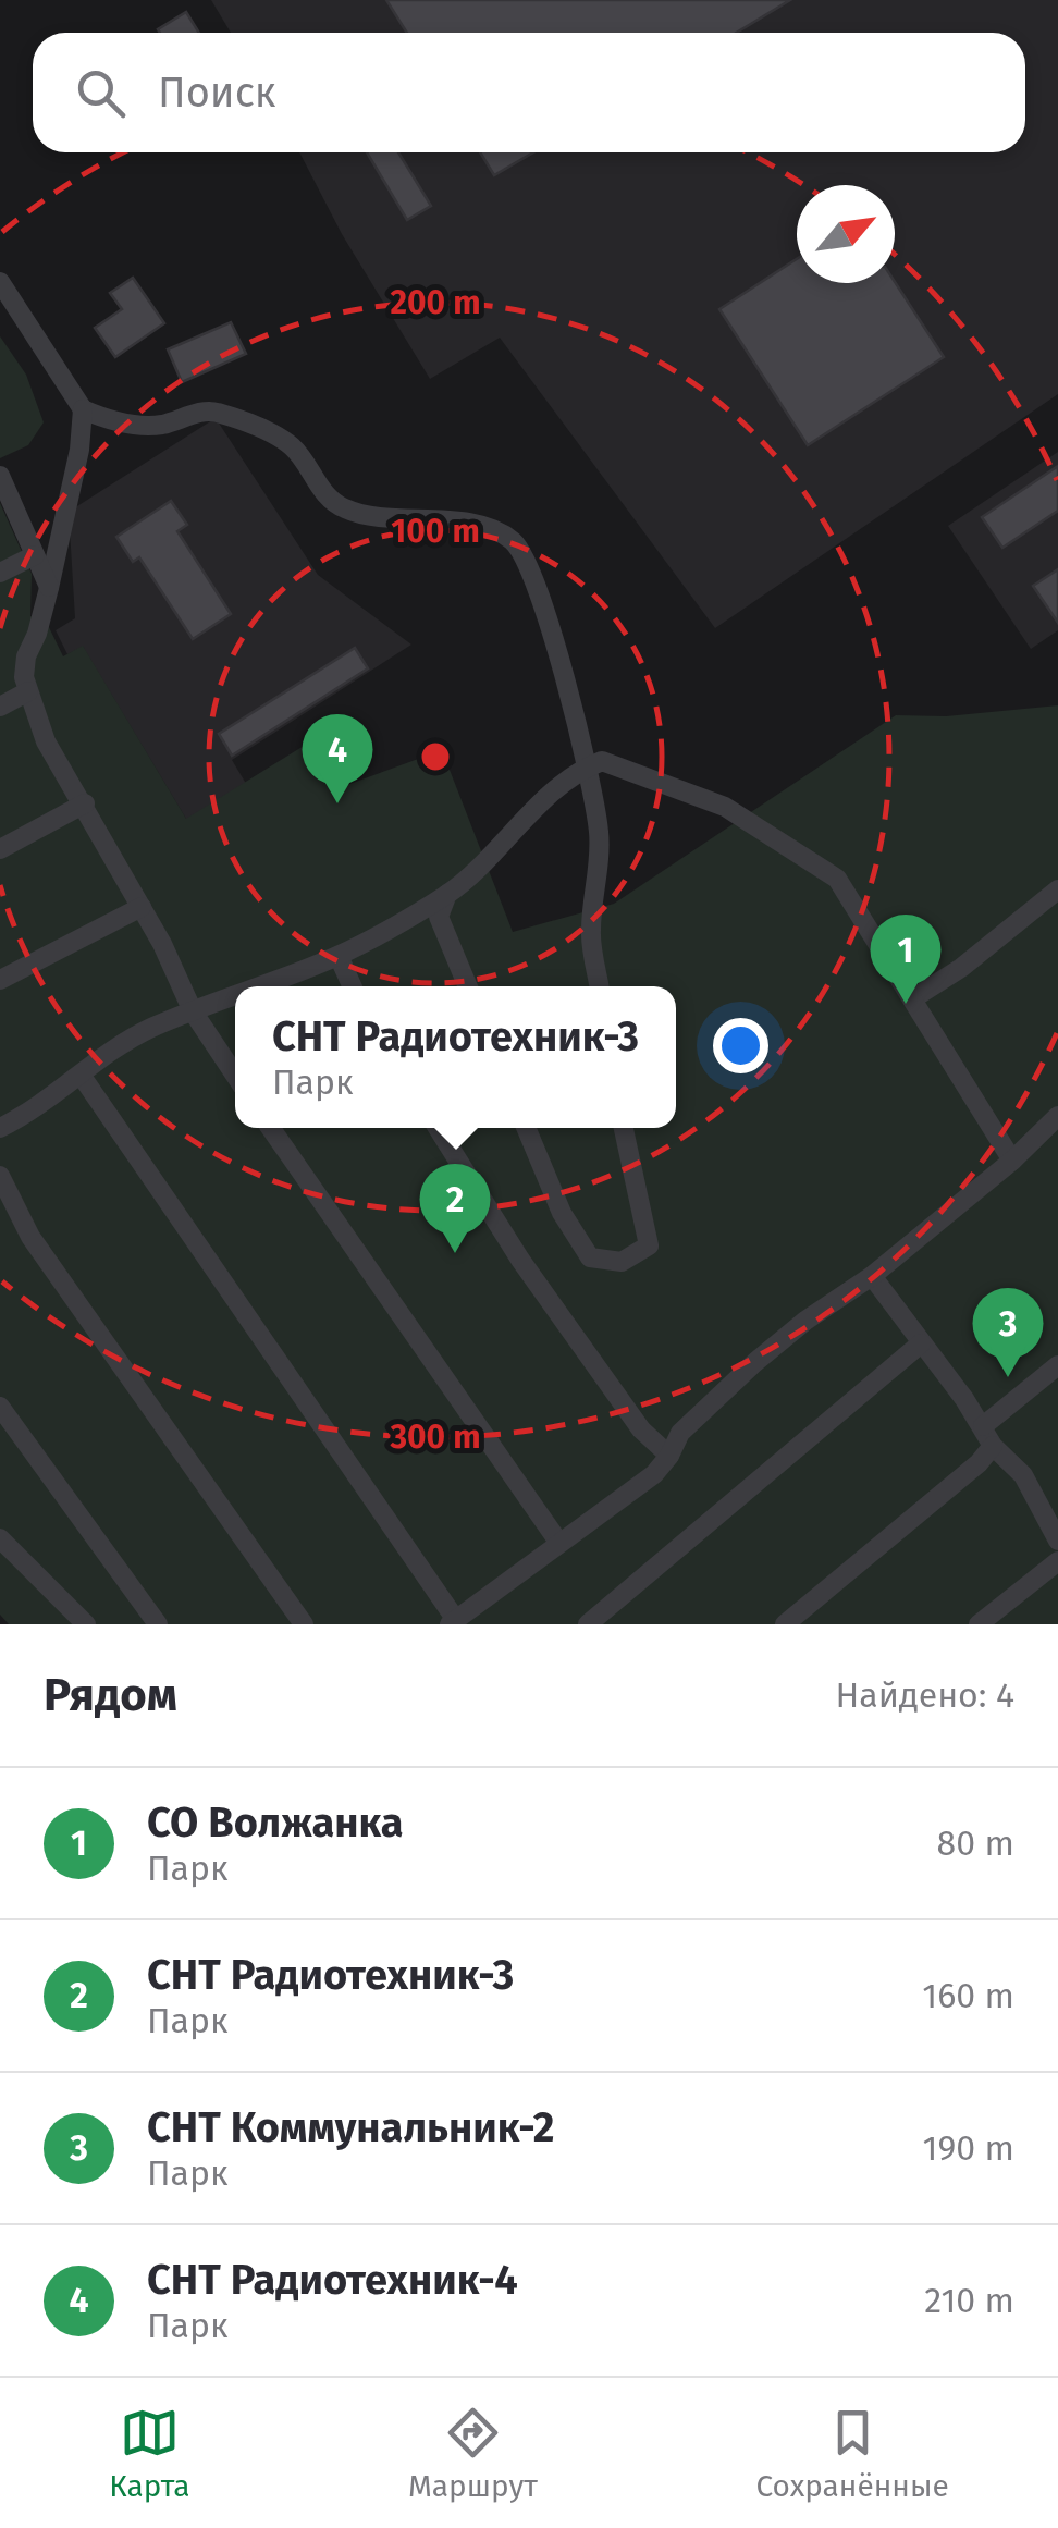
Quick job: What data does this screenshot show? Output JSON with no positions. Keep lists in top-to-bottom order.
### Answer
{
  "north": "top right",
  "page": {
    "search": "Поиск",
    "pins": [
      "4",
      "1",
      "2",
      "3"
    ],
    "popup": ["СНТ Радиотехник-3", "Парк"],
    "heading": ["Рядом", "Найдено: 4"],
    "list": [
      {
        "mark": "1",
        "name": "СО Волжанка",
        "note": "Парк",
        "value": "80 m"
      },
      {
        "mark": "2",
        "name": "СНТ Радиотехник-3",
        "note": "Парк",
        "value": "160 m"
      },
      {
        "mark": "3",
        "name": "СНТ Коммунальник-2",
        "note": "Парк",
        "value": "190 m"
      },
      {
        "mark": "4",
        "name": "СНТ Радиотехник-4",
        "note": "Парк",
        "value": "210 m"
      }
    ],
    "nav": ["Карта", "Маршрут", "Сохранённые"]
  },
  "rings": ["200 m", "100 m", "300 m"]
}
